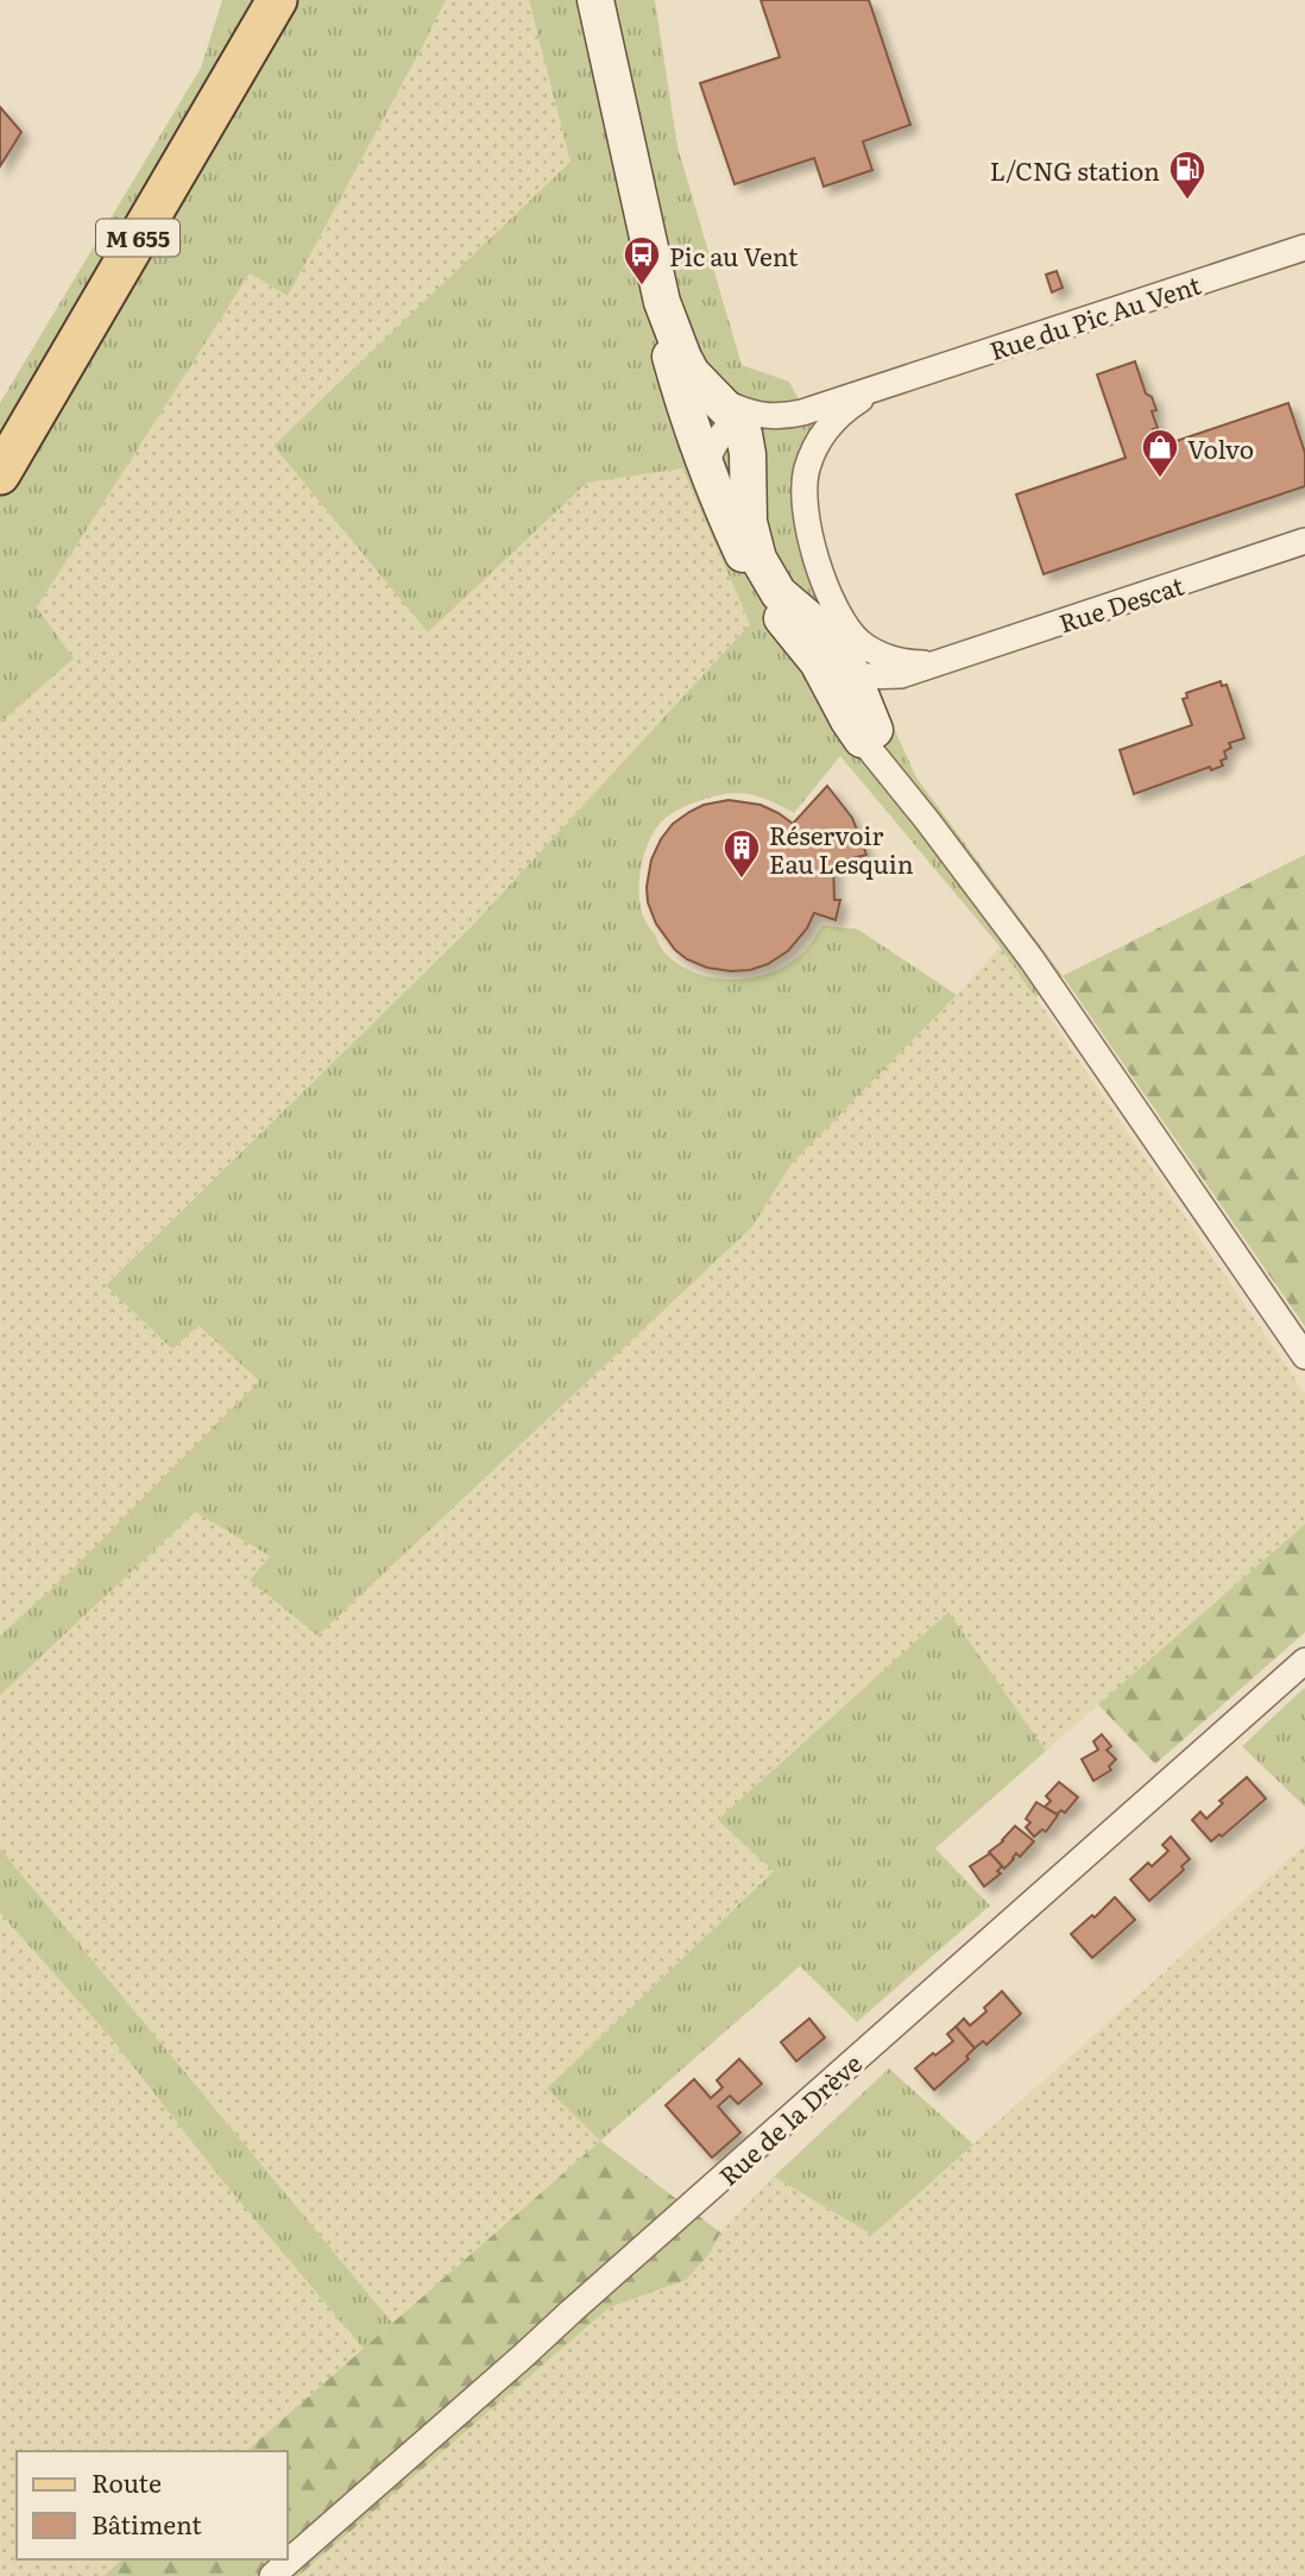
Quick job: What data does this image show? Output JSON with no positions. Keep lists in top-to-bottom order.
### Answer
{
  "streets": {
    "main road": ["M 655"],
    "street": ["Rue du Pic Au Vent", "Rue Descat", "Rue de la Drève"]
  },
  "crossings": [
    ["Rue du Pic Au Vent", "Rue Descat"]
  ],
  "places": {
    "fuel station": ["L/CNG station"],
    "bus stop": ["Pic au Vent"],
    "shop": ["Volvo"],
    "building": ["Réservoir Eau Lesquin"]
  },
  "legend": ["Route", "Bâtiment"]
}
